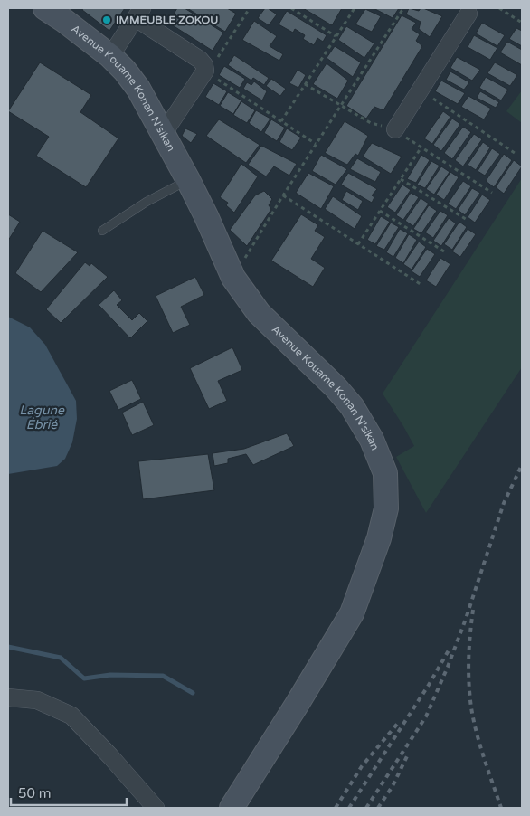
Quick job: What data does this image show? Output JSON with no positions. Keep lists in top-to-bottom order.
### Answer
{
  "streets": {
    "street": ["Avenue Kouame Konan N'sikan"]
  },
  "water": ["Lagune Ébrié"],
  "places": ["IMMEUBLE ZOKOU"],
  "scale_bar": "50 m"
}
